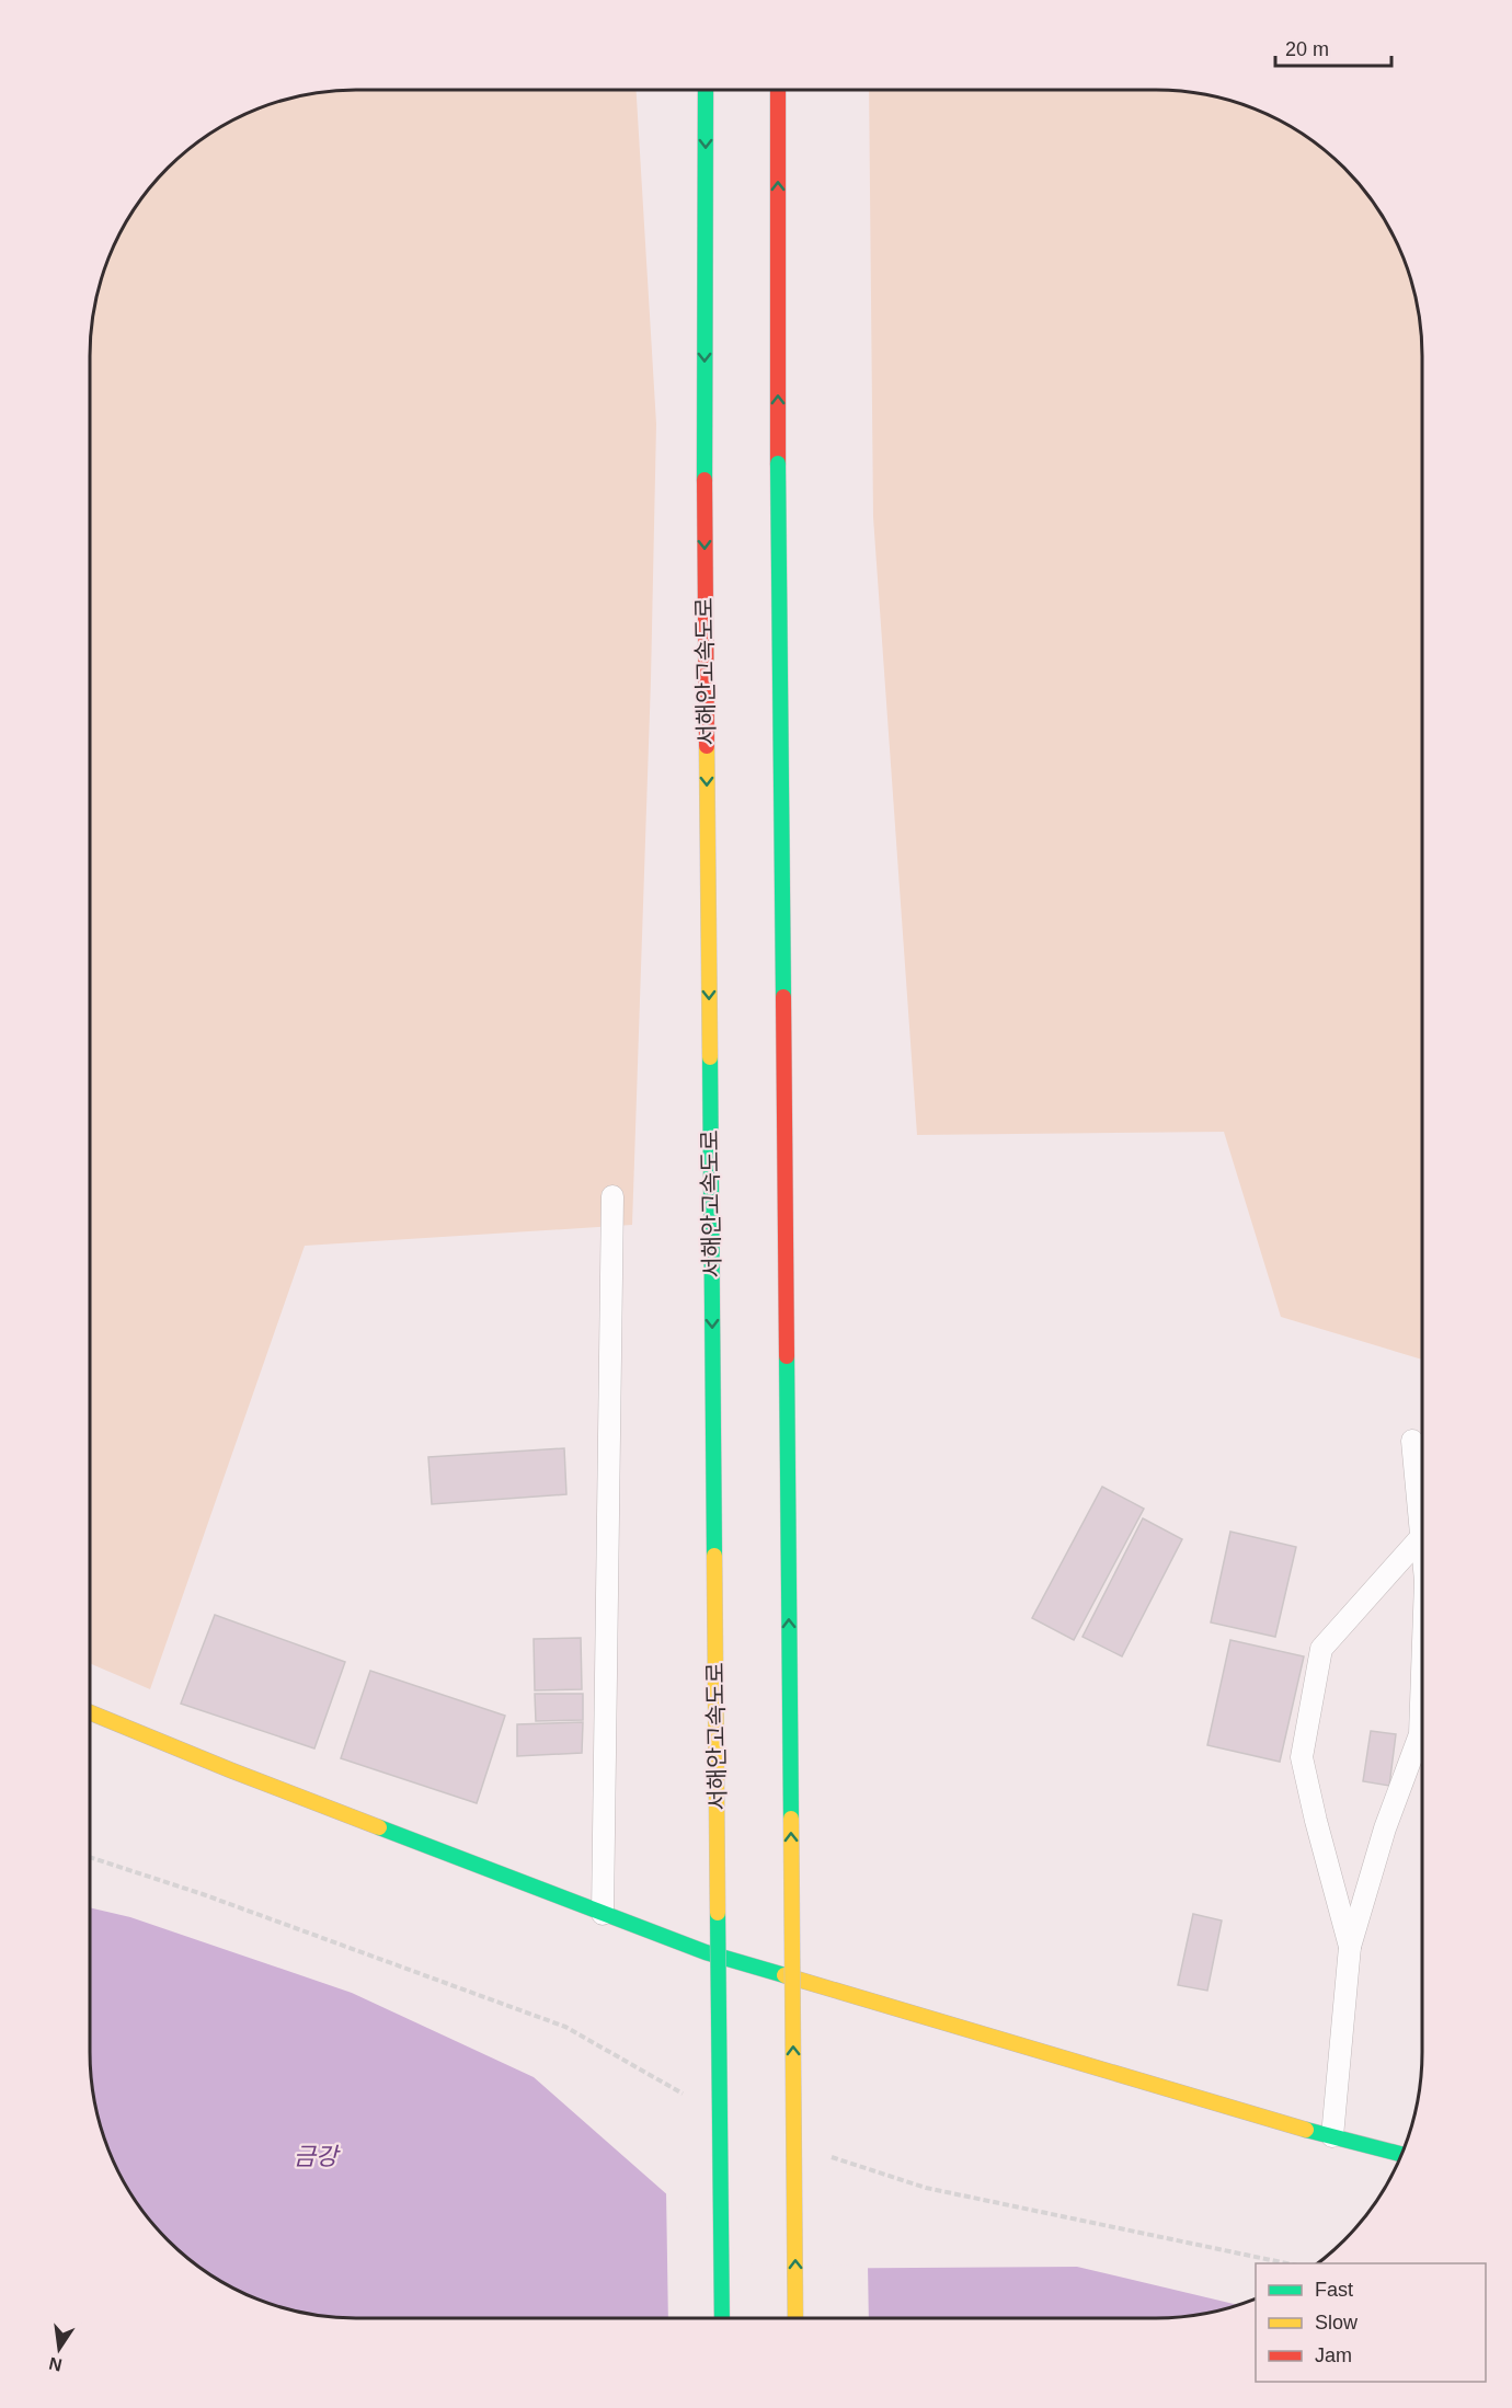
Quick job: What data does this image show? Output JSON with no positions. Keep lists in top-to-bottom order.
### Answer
{
  "streets": {
    "main road": ["서해안고속도로"]
  },
  "water": ["금강"],
  "legend": ["Fast", "Slow", "Jam"],
  "scale_bar": "20 m",
  "north": "bottom"
}
